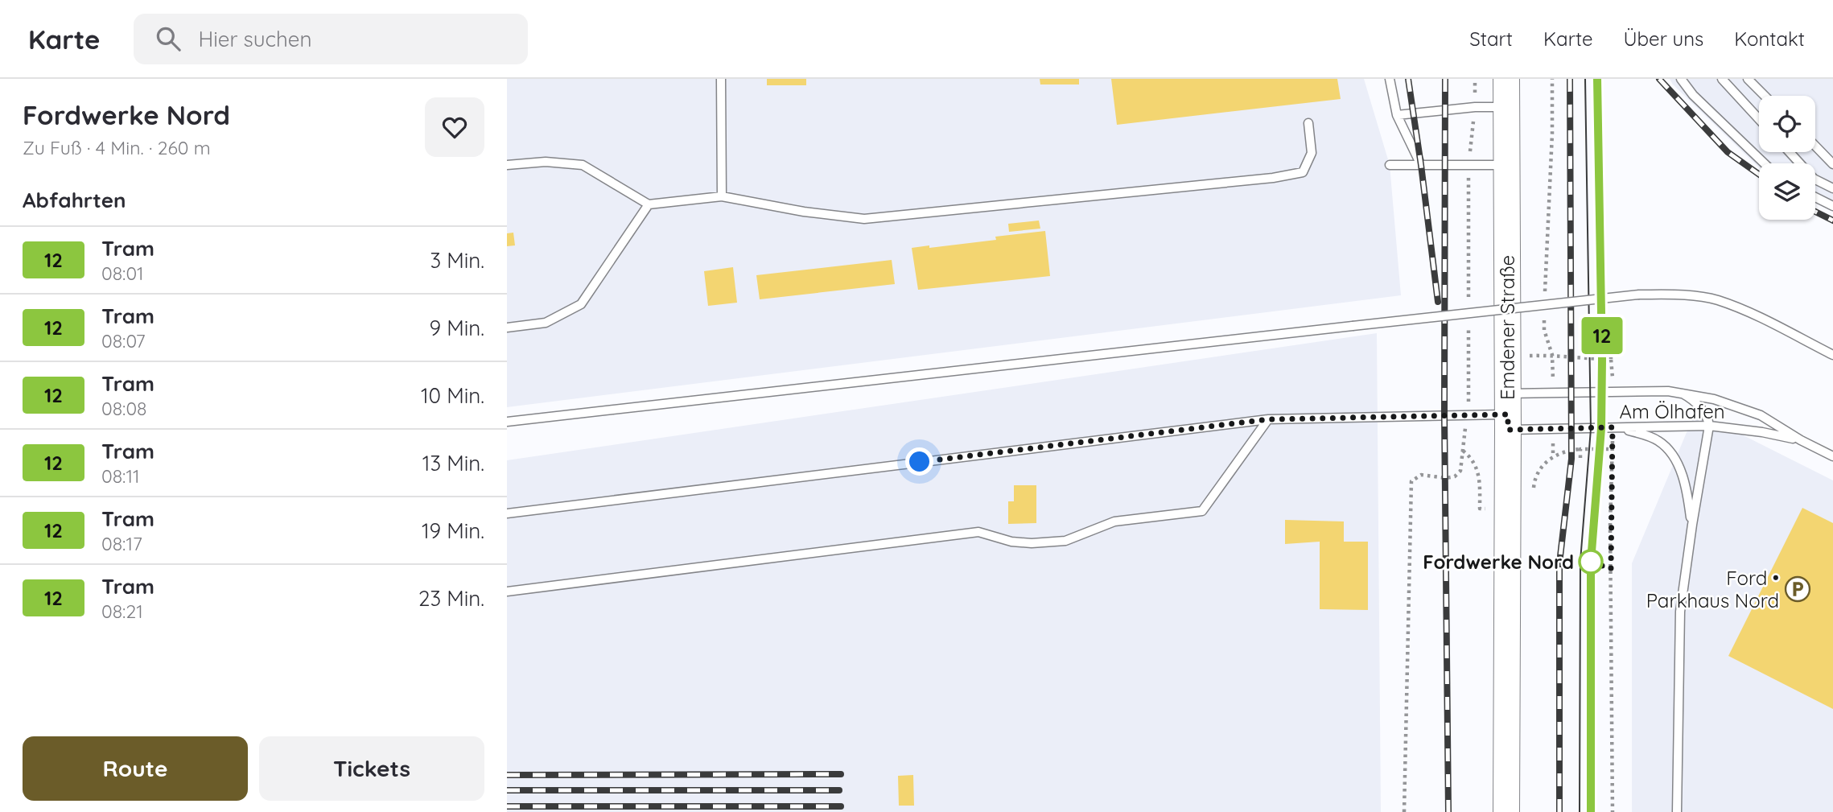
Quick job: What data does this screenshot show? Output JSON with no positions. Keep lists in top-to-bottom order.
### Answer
{
  "streets": {
    "street": ["Emdener Straße"],
    "lane": ["Am Ölhafen"]
  },
  "crossings": [
    ["Emdener Straße", "Am Ölhafen"]
  ],
  "places": {
    "other": ["Fordwerke Nord"],
    "parking": ["Ford • Parkhaus Nord"]
  },
  "lines": ["tram line 12"],
  "page": {
    "header": "Karte",
    "search": "Hier suchen",
    "nav": [
      "Start",
      "Karte",
      "Über uns",
      "Kontakt"
    ],
    "heading": [
      ["Fordwerke Nord", "Zu Fuß · 4 Min. · 260 m"],
      "Abfahrten"
    ],
    "on_map": "12",
    "list": [
      {
        "mark": "12",
        "name": "Tram",
        "note": "08:01",
        "value": "3 Min."
      },
      {
        "mark": "12",
        "name": "Tram",
        "note": "08:07",
        "value": "9 Min."
      },
      {
        "mark": "12",
        "name": "Tram",
        "note": "08:08",
        "value": "10 Min."
      },
      {
        "mark": "12",
        "name": "Tram",
        "note": "08:11",
        "value": "13 Min."
      },
      {
        "mark": "12",
        "name": "Tram",
        "note": "08:17",
        "value": "19 Min."
      },
      {
        "mark": "12",
        "name": "Tram",
        "note": "08:21",
        "value": "23 Min."
      }
    ],
    "buttons": ["Route", "Tickets"]
  }
}
